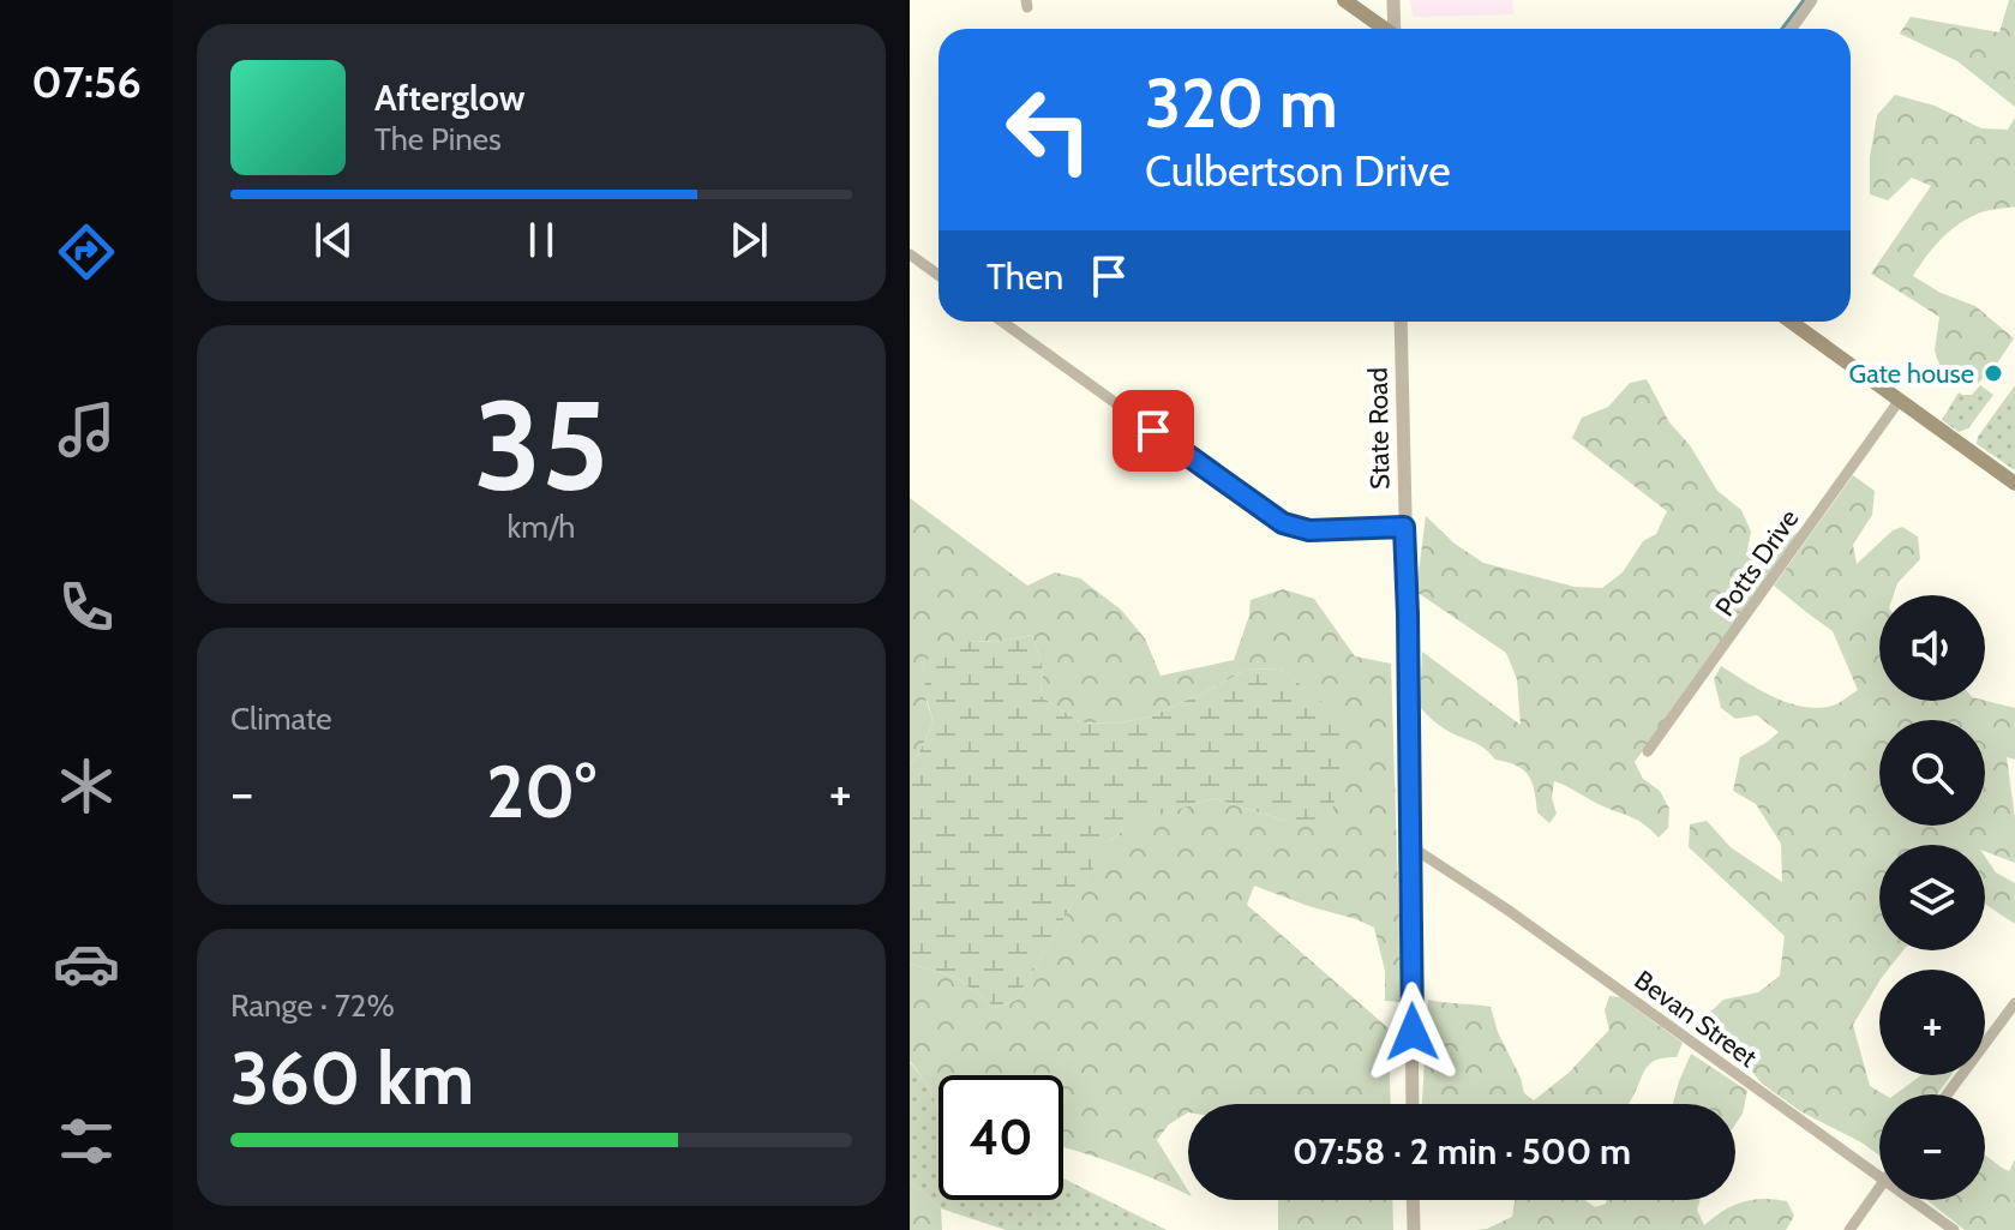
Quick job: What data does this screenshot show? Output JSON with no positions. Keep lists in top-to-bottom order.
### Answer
{
  "streets": {
    "street": ["State Road", "Potts Drive", "Bevan Street"]
  },
  "crossings": [
    ["State Road", "Bevan Street"]
  ],
  "places": ["Gate house"],
  "page": {
    "tabs": "07:56",
    "turn": ["320 m", "Culbertson Drive"],
    "song": ["Afterglow", "The Pines"],
    "then": "Then",
    "tile": [
      ["35", "km/h"],
      "Climate",
      ["Range · 72%", "360 km"]
    ],
    "map_buttons": ["+", "−"],
    "heat": ["−", "20°", "+"],
    "limit": "40",
    "trip": "07:58 · 2 min · 500 m"
  }
}
